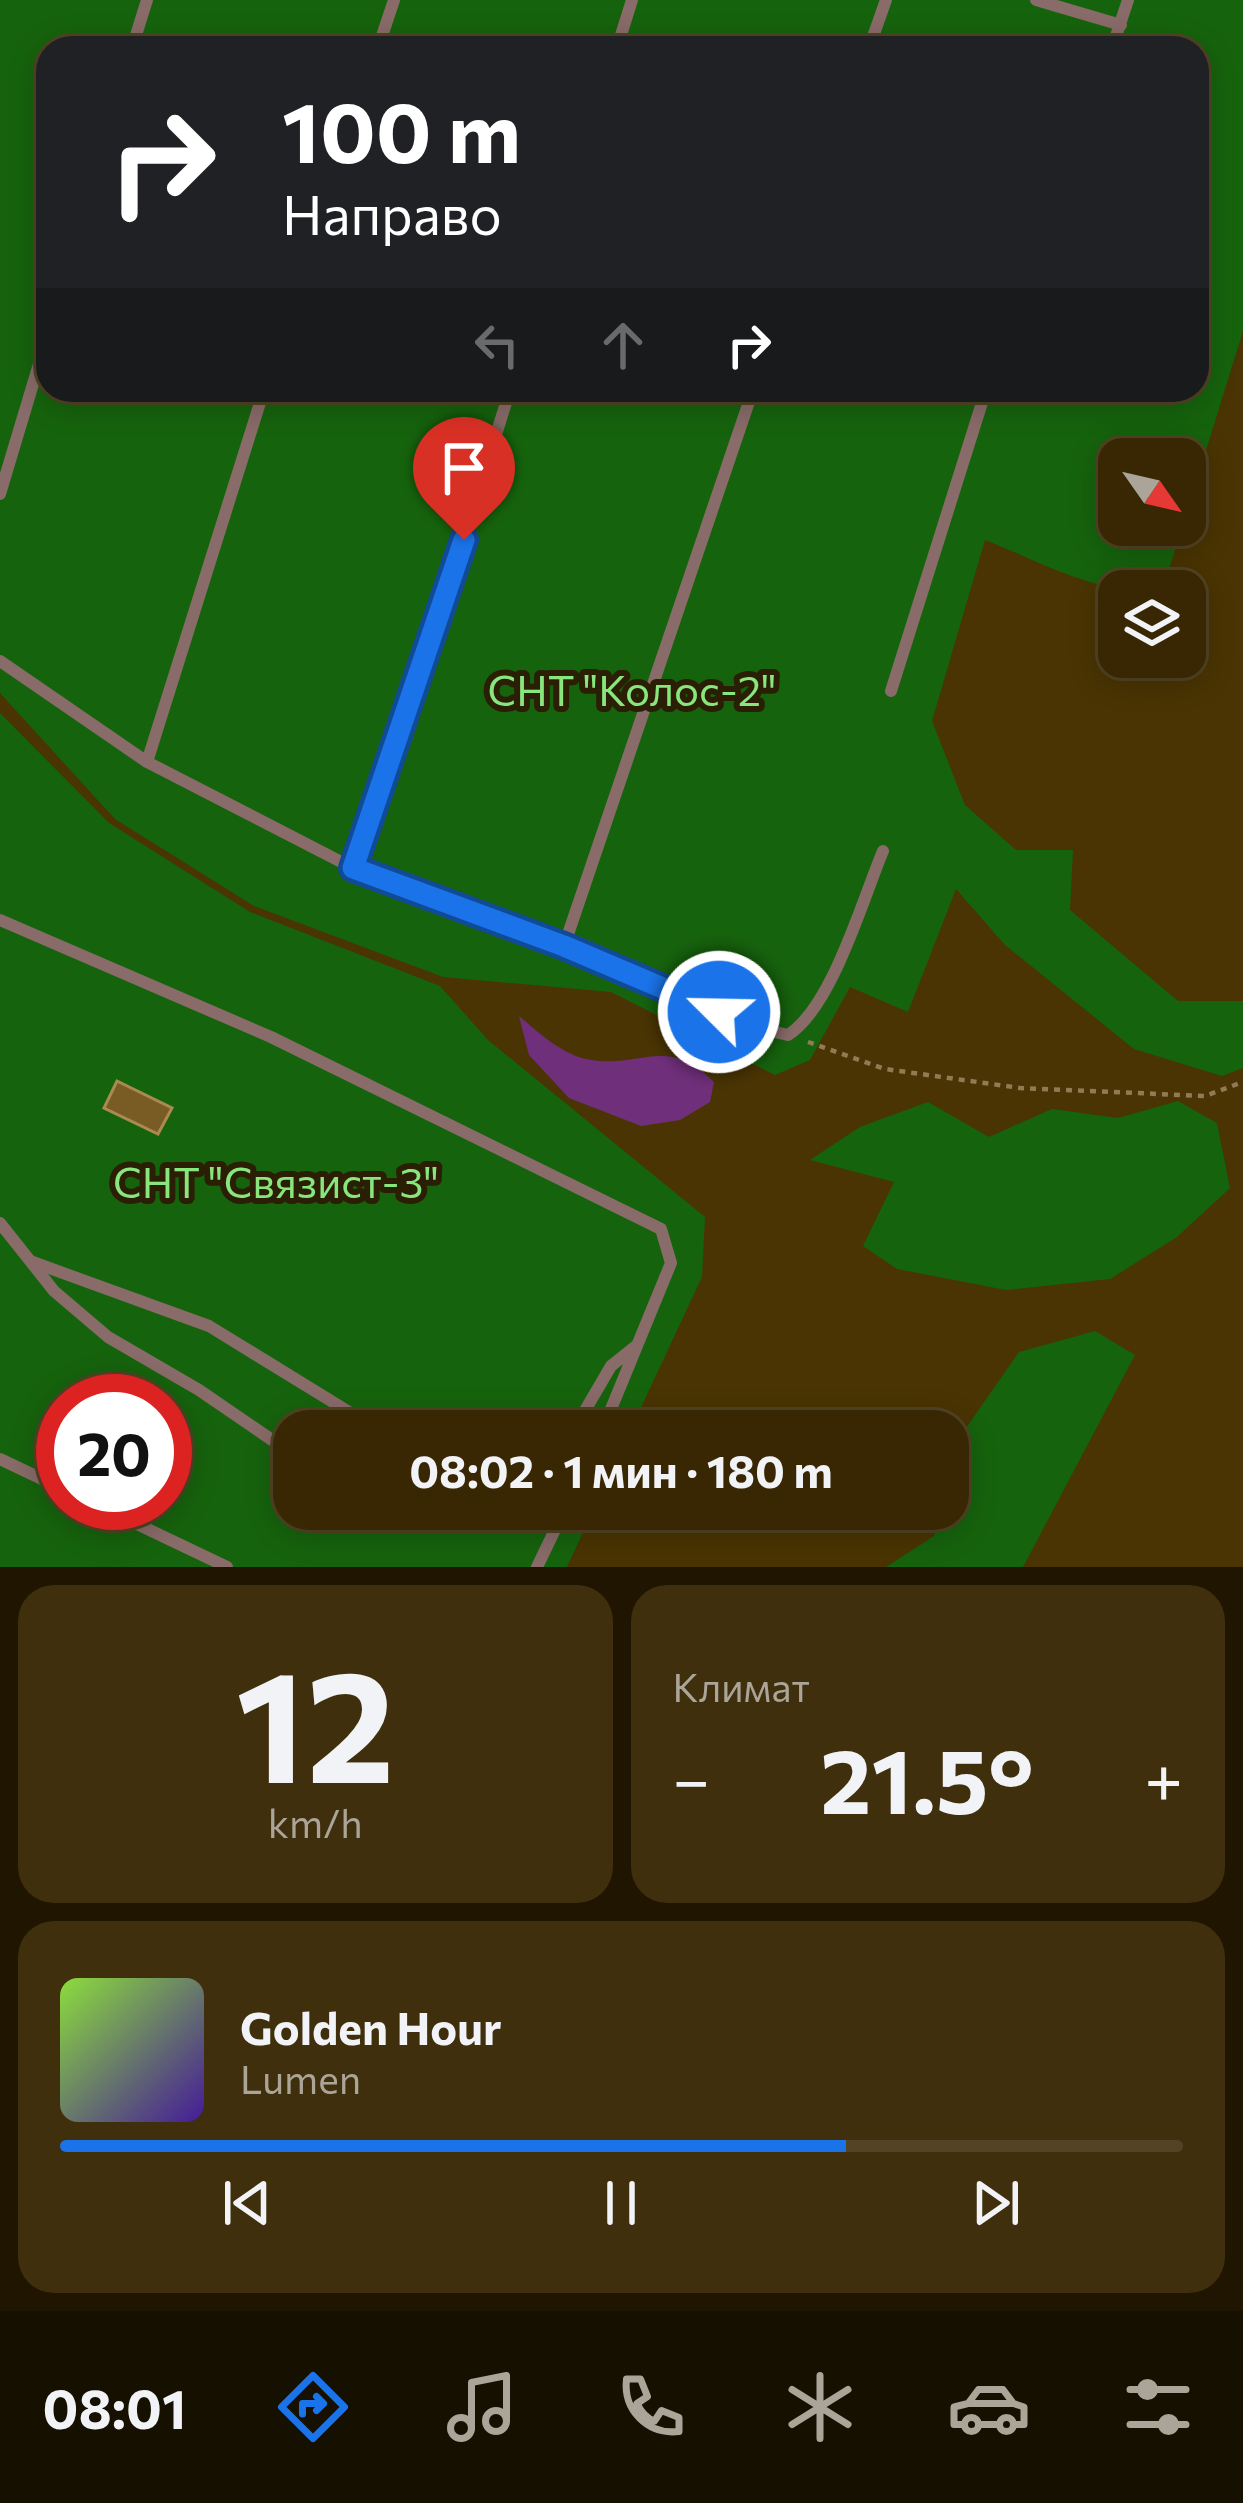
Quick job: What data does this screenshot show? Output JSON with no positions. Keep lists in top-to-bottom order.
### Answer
{
  "parks": ["СНТ \"Колос-2\"", "СНТ \"Связист-3\""],
  "north": "bottom right",
  "page": {
    "turn": ["100 m", "Направо"],
    "limit": "20",
    "trip": "08:02 · 1 мин · 180 m",
    "tile": [
      ["12", "km/h"],
      "Климат"
    ],
    "heat": ["−", "21.5°", "+"],
    "song": ["Golden Hour", "Lumen"],
    "tabs": "08:01"
  }
}
